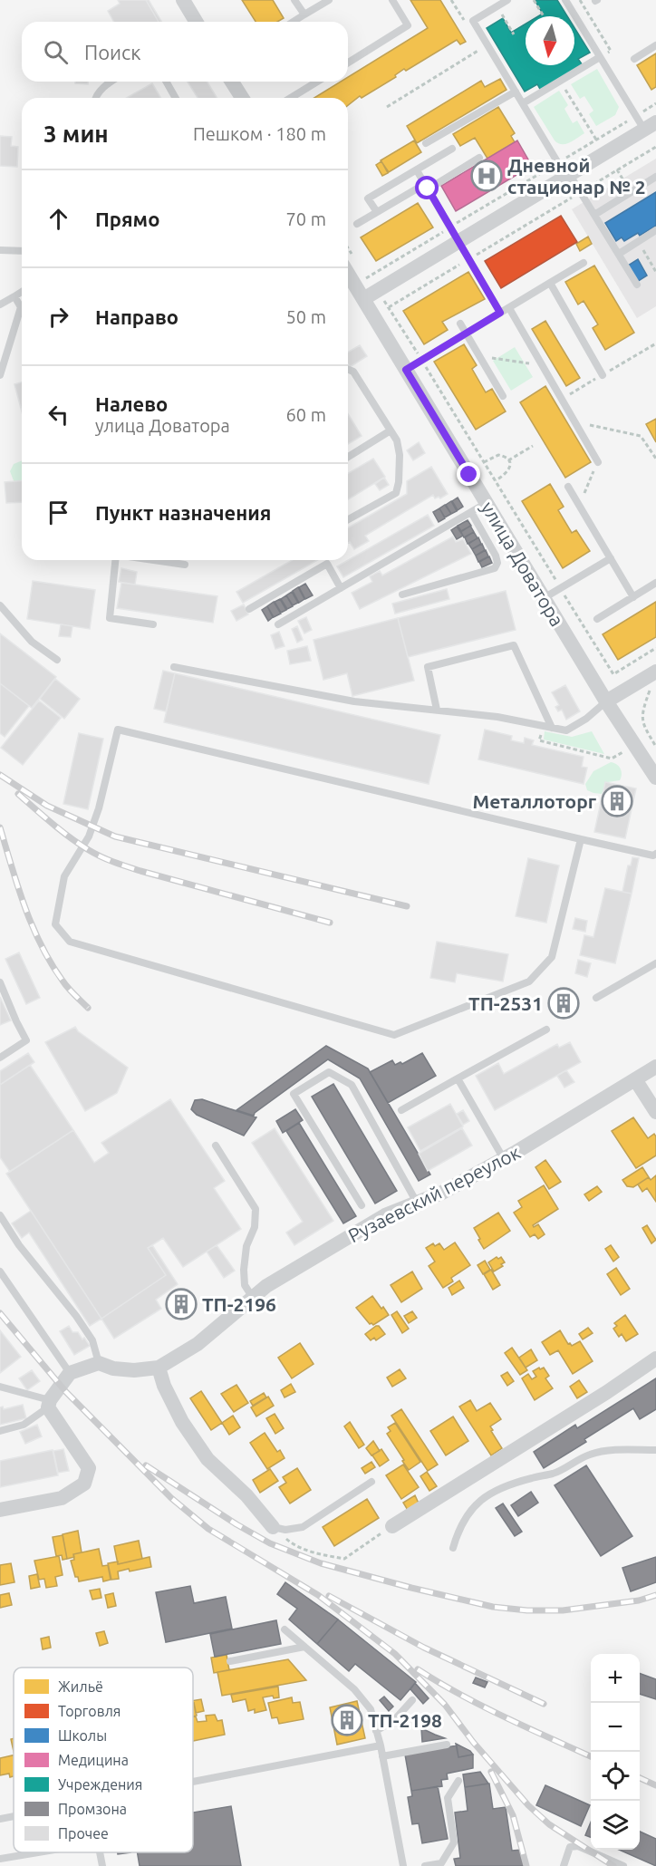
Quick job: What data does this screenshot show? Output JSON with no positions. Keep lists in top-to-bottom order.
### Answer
{
  "streets": {
    "street": ["улица Доватора", "Рузаевский переулок"]
  },
  "places": {
    "hospital": ["Дневной стационар № 2"],
    "building": [
      "Металлоторг",
      "ТП-2531",
      "ТП-2196",
      "ТП-2198"
    ]
  },
  "legend": [
    "Жильё",
    "Торговля",
    "Школы",
    "Медицина",
    "Учреждения",
    "Промзона",
    "Прочее"
  ],
  "north": "bottom",
  "page": {
    "search": "Поиск",
    "heading": ["3 мин", "Пешком · 180 m"],
    "list": [
      ["Прямо", "70 m"],
      ["Направо", "50 m"],
      ["Налево", "улица Доватора", "60 m"],
      "Пункт назначения"
    ],
    "map_buttons": ["+", "−"]
  }
}
